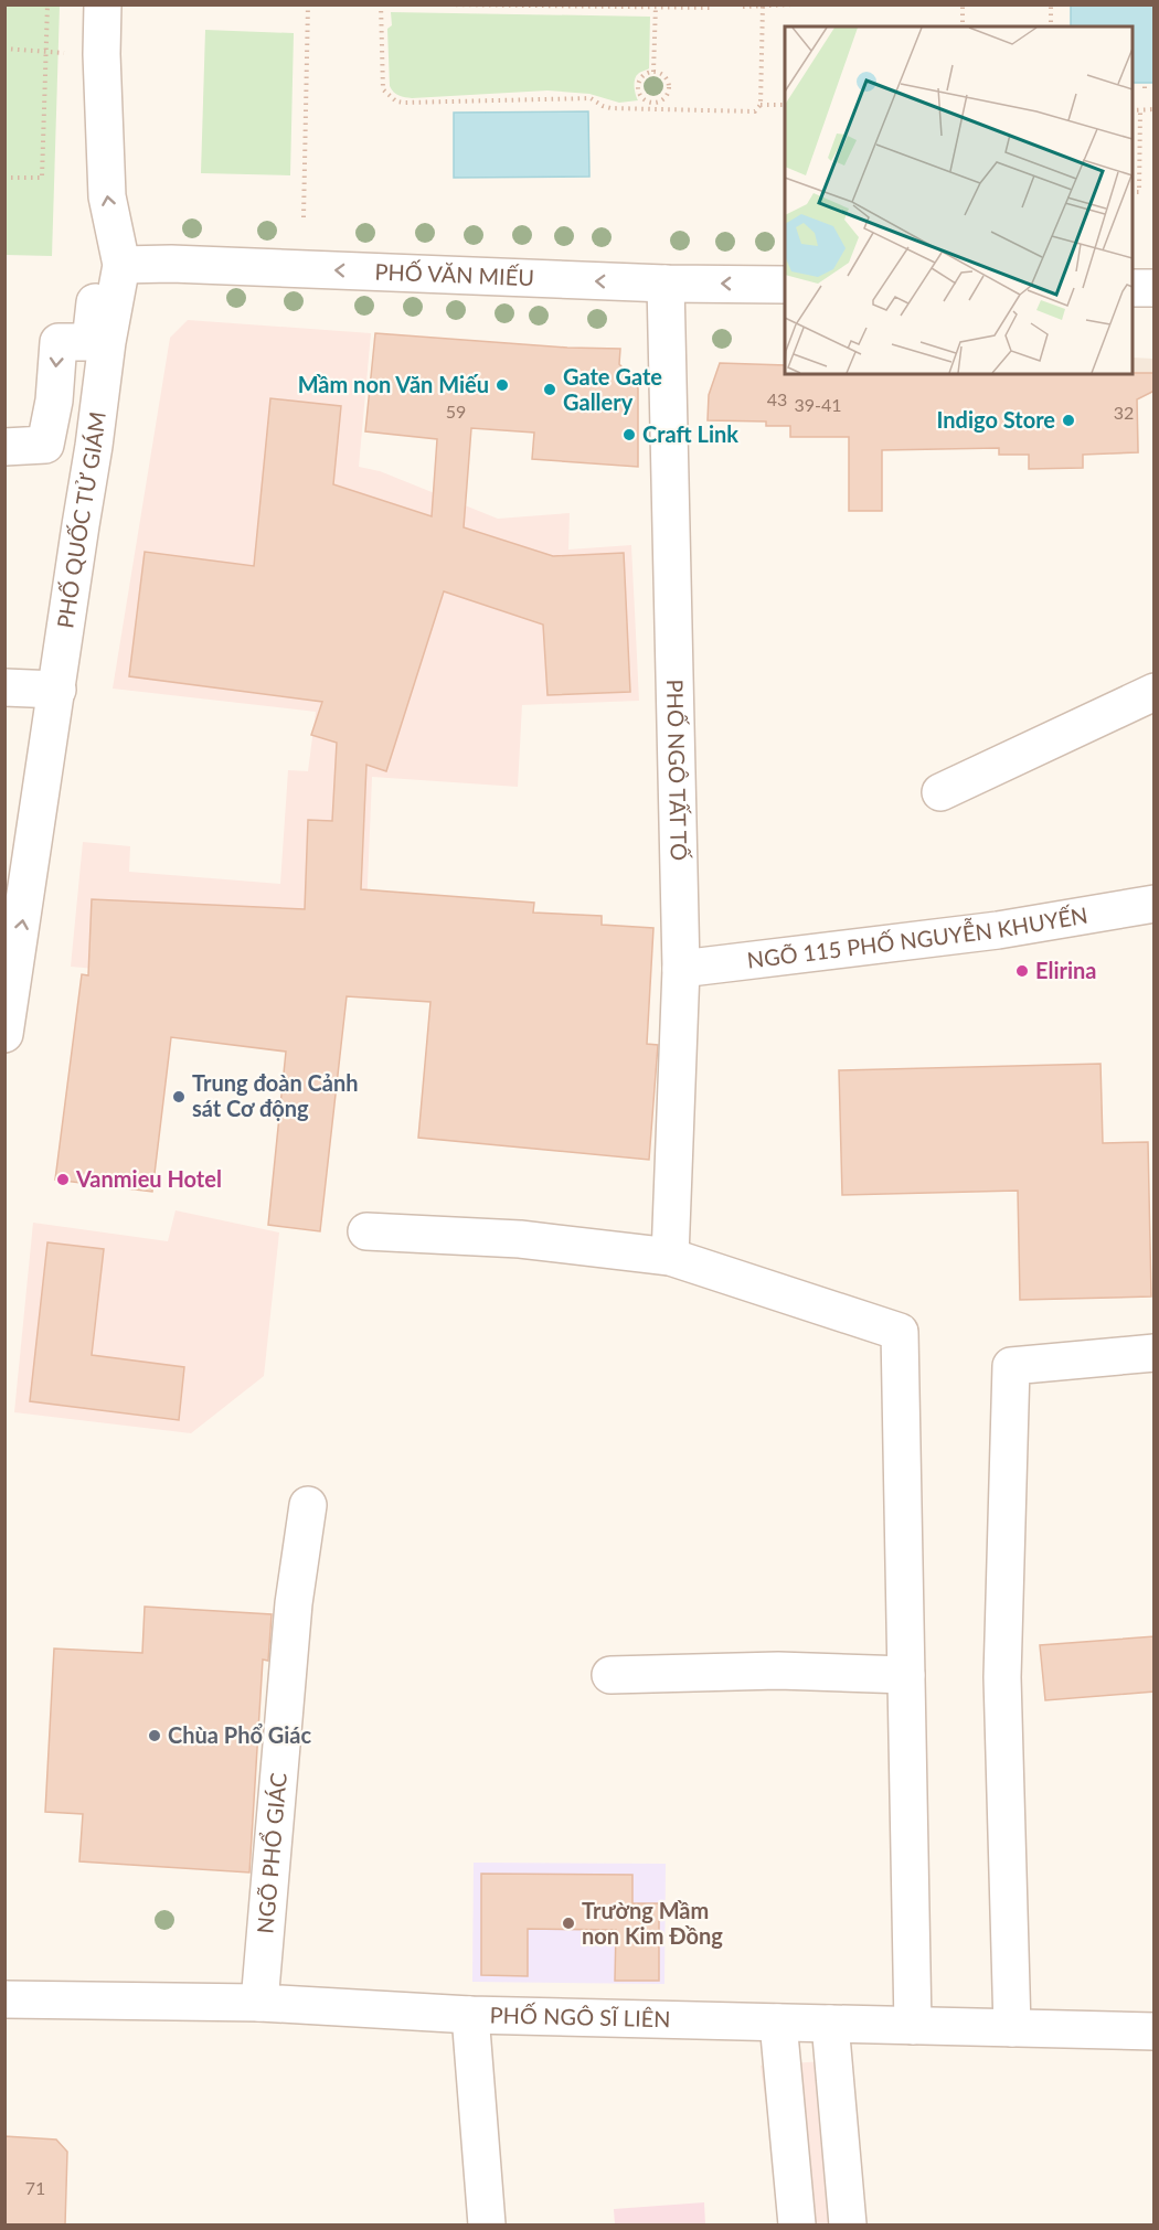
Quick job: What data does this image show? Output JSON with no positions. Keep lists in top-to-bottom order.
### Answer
{
  "streets": {
    "street": [
      "PHỐ VĂN MIẾU",
      "PHỐ QUỐC TỬ GIÁM",
      "PHỐ NGÔ TẤT TỐ",
      "NGÕ 115 PHỐ NGUYỄN KHUYẾN",
      "NGÕ PHỔ GIÁC",
      "PHỐ NGÔ SĨ LIÊN"
    ]
  },
  "crossings": [
    ["PHỐ VĂN MIẾU", "PHỐ QUỐC TỬ GIÁM"],
    ["PHỐ VĂN MIẾU", "PHỐ NGÔ TẤT TỐ"],
    ["PHỐ NGÔ TẤT TỐ", "NGÕ 115 PHỐ NGUYỄN KHUYẾN"],
    ["NGÕ PHỔ GIÁC", "PHỐ NGÔ SĨ LIÊN"]
  ],
  "one_way": ["PHỐ VĂN MIẾU", "PHỐ QUỐC TỬ GIÁM"],
  "places": [
    "Mầm non Văn Miếu",
    "Gate Gate Gallery",
    "Indigo Store",
    "Craft Link",
    "Elirina",
    "Trung đoàn Cảnh sát Cơ động",
    "Vanmieu Hotel",
    "Chùa Phổ Giác",
    "Trường Mầm non Kim Đồng"
  ],
  "house_numbers": [
    "43",
    "39-41",
    "59",
    "32",
    "71"
  ]
}
